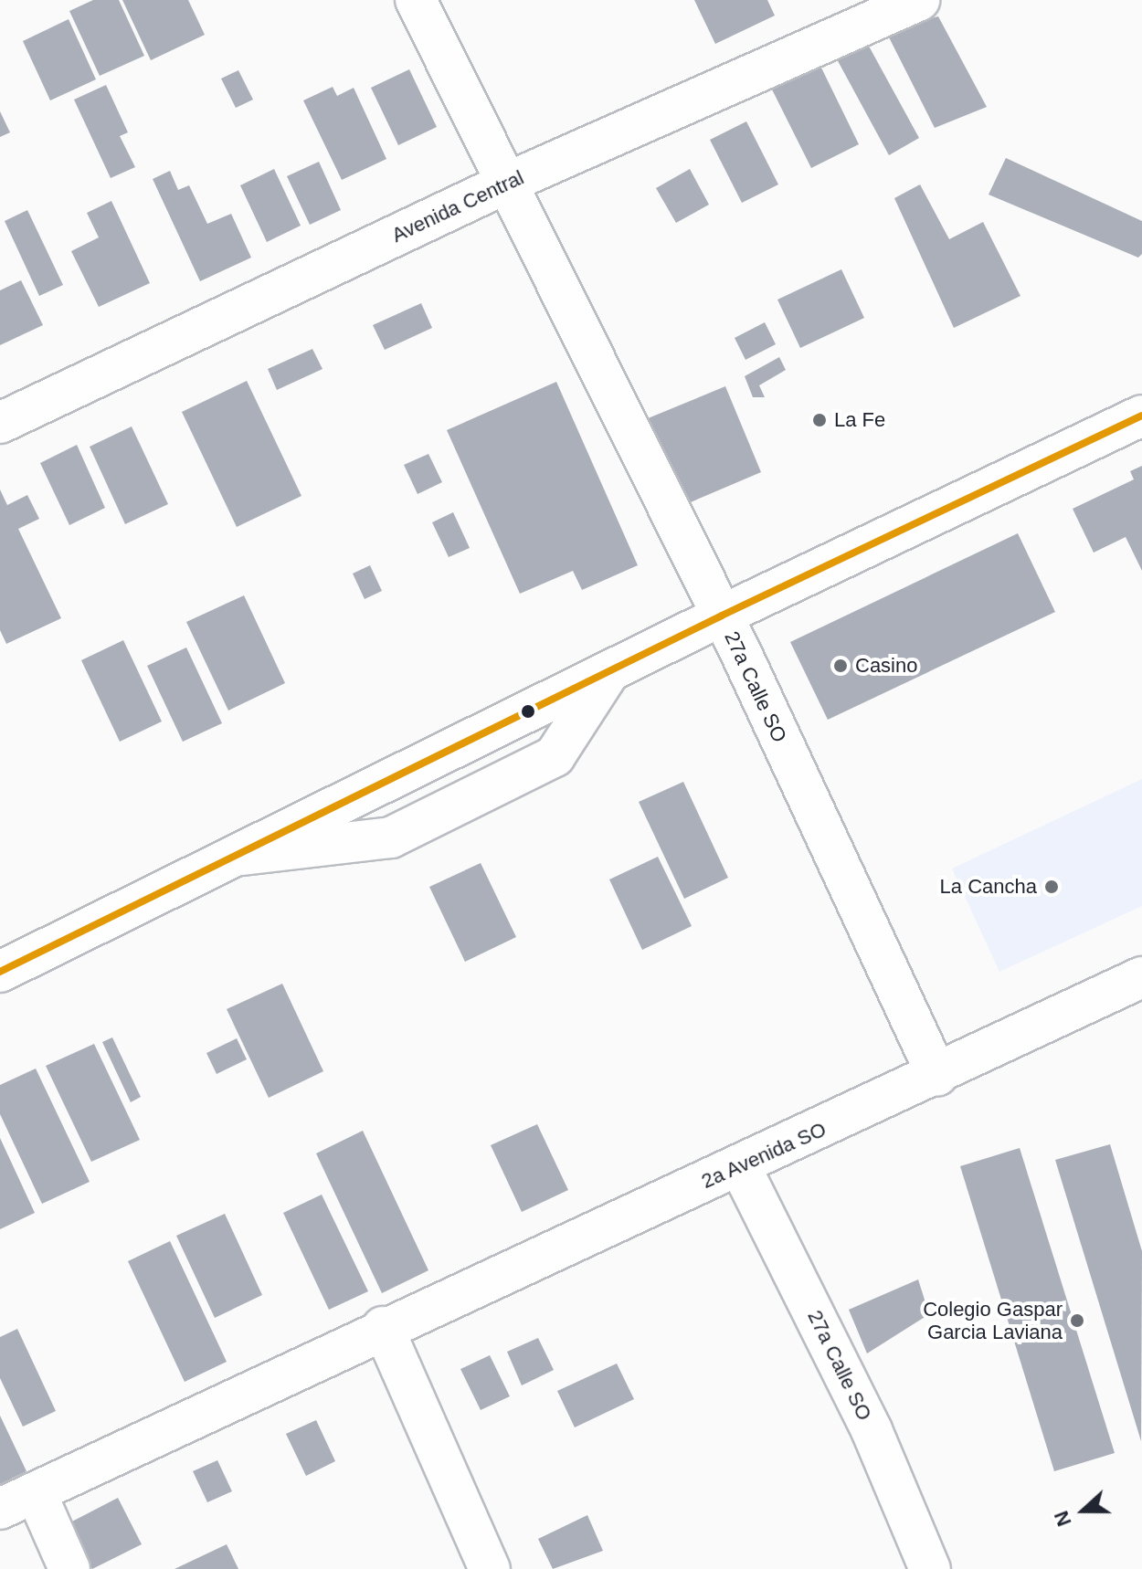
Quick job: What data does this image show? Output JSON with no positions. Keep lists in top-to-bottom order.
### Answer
{
  "streets": {
    "main road": ["Avenida Central", "27a Calle SO", "2a Avenida SO"]
  },
  "crossings": [
    ["Avenida Central", "27a Calle SO"],
    ["27a Calle SO", "2a Avenida SO"]
  ],
  "places": [
    "La Fe",
    "Casino",
    "La Cancha",
    "Colegio Gaspar Garcia Laviana"
  ],
  "north": "left"
}
